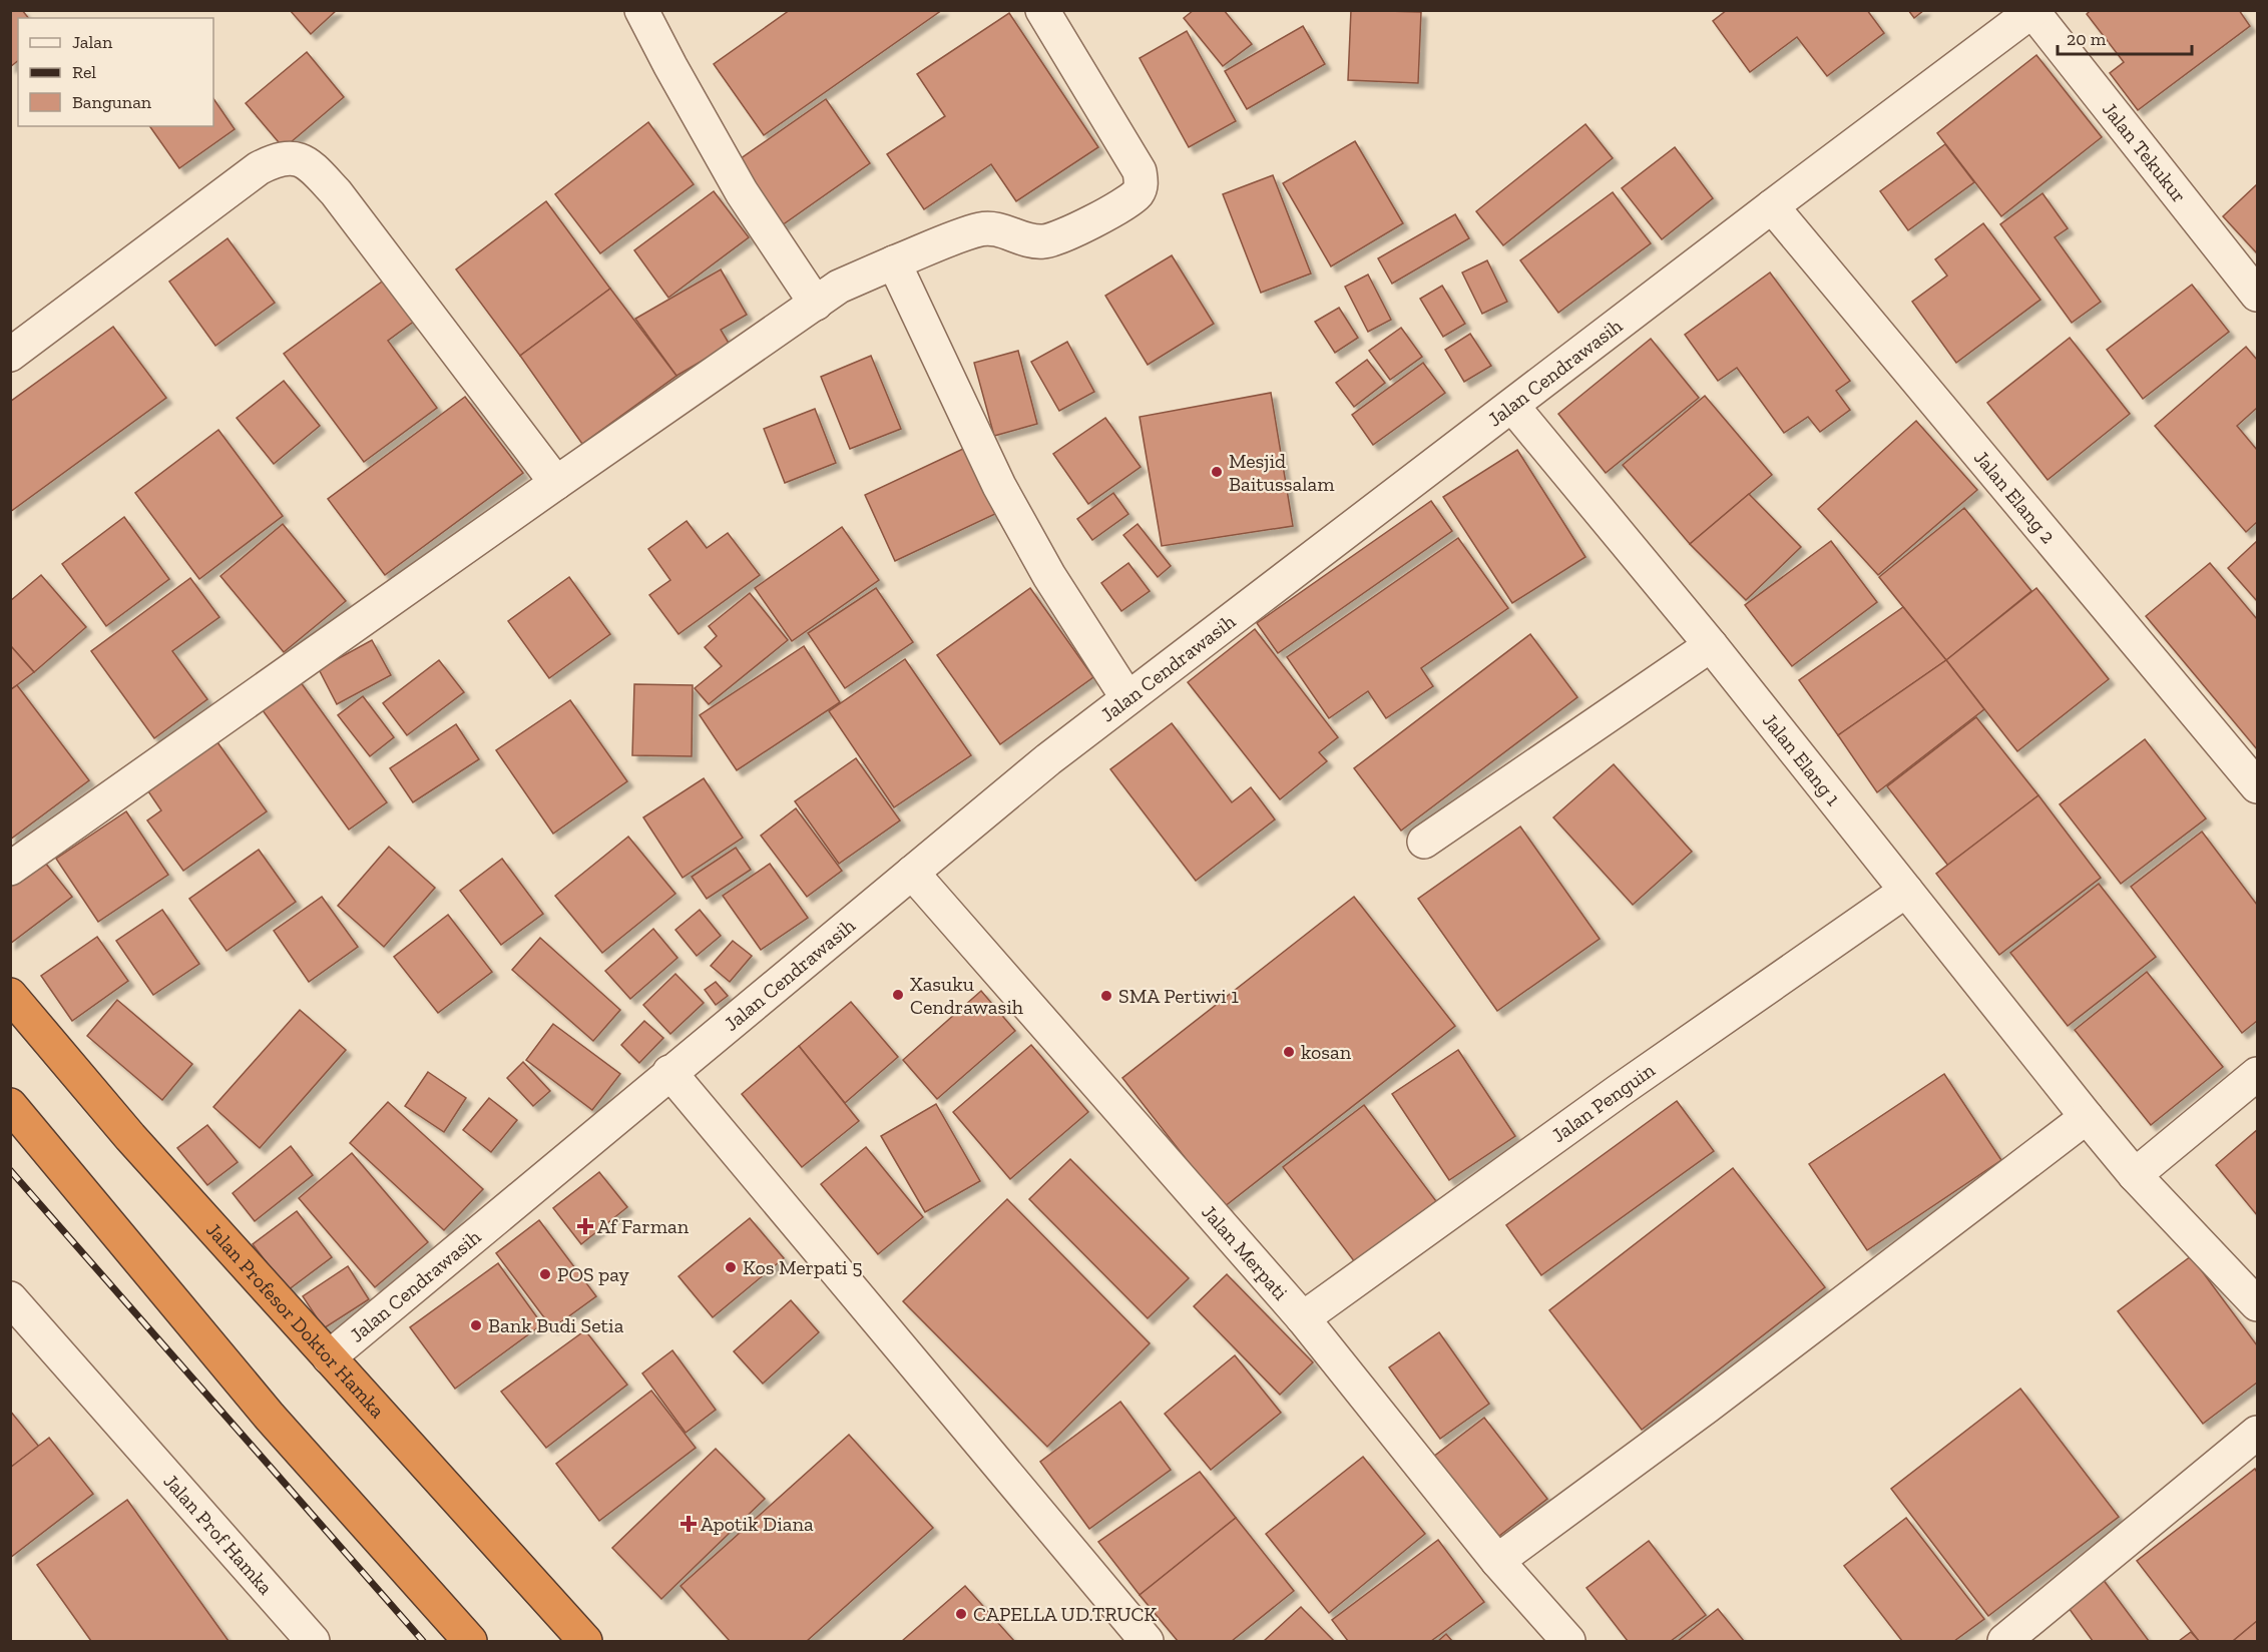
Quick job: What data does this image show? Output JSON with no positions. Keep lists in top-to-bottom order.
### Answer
{
  "streets": {
    "highway": ["Jalan Profesor Doktor Hamka"],
    "street": [
      "Jalan Tekukur",
      "Jalan Cendrawasih",
      "Jalan Elang 2",
      "Jalan Elang 1",
      "Jalan Penguin",
      "Jalan Merpati",
      "Jalan Prof Hamka"
    ]
  },
  "crossings": [
    ["Jalan Tekukur", "Jalan Cendrawasih"],
    ["Jalan Cendrawasih", "Jalan Elang 2"],
    ["Jalan Cendrawasih", "Jalan Elang 1"],
    ["Jalan Cendrawasih", "Jalan Merpati"],
    ["Jalan Cendrawasih", "Jalan Profesor Doktor Hamka"],
    ["Jalan Elang 1", "Jalan Penguin"],
    ["Jalan Penguin", "Jalan Merpati"]
  ],
  "places": {
    "other": [
      "Mesjid Baitussalam",
      "Xasuku Cendrawasih",
      "SMA Pertiwi 1",
      "kosan",
      "Kos Merpati 5",
      "POS pay",
      "Bank Budi Setia",
      "CAPELLA UD.TRUCK"
    ],
    "health": ["Af Farman", "Apotik Diana"]
  },
  "legend": ["Jalan", "Rel", "Bangunan"],
  "scale_bar": "20 m"
}
